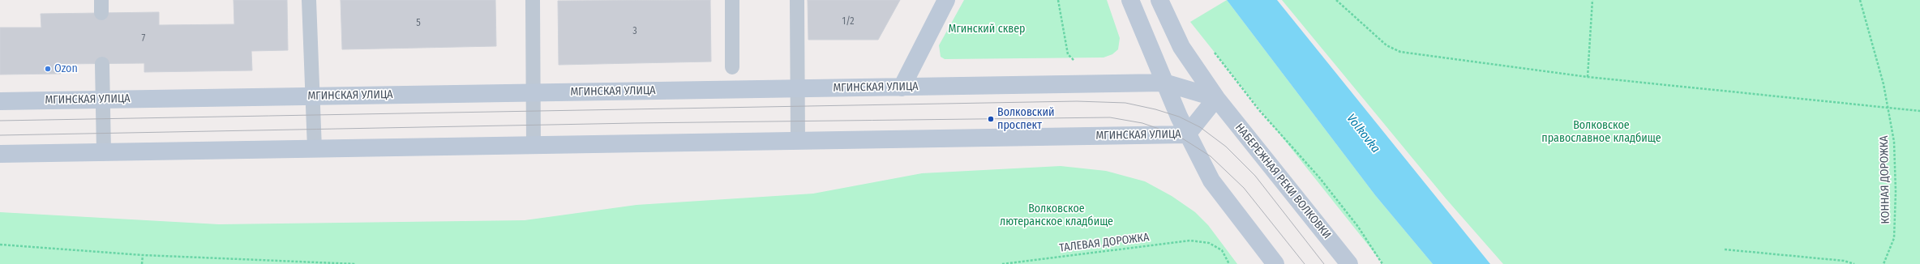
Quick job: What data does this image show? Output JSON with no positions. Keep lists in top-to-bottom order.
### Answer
{
  "streets": {
    "street": ["МГИНСКАЯ УЛИЦА", "НАБЕРЕЖНАЯ РЕКИ ВОЛКОВКИ"],
    "path": ["КОННАЯ ДОРОЖКА", "ТАЛЕВАЯ ДОРОЖКА"]
  },
  "crossings": [
    ["МГИНСКАЯ УЛИЦА", "НАБЕРЕЖНАЯ РЕКИ ВОЛКОВКИ"]
  ],
  "water": ["Volkovka"],
  "parks": ["Мгинский сквер", "Волковское православное кладбище", "Волковское лютеранское кладбище"],
  "places": ["Ozon", "Волковский проспект"],
  "house_numbers": [
    "1/2",
    "5",
    "3",
    "7"
  ]
}
